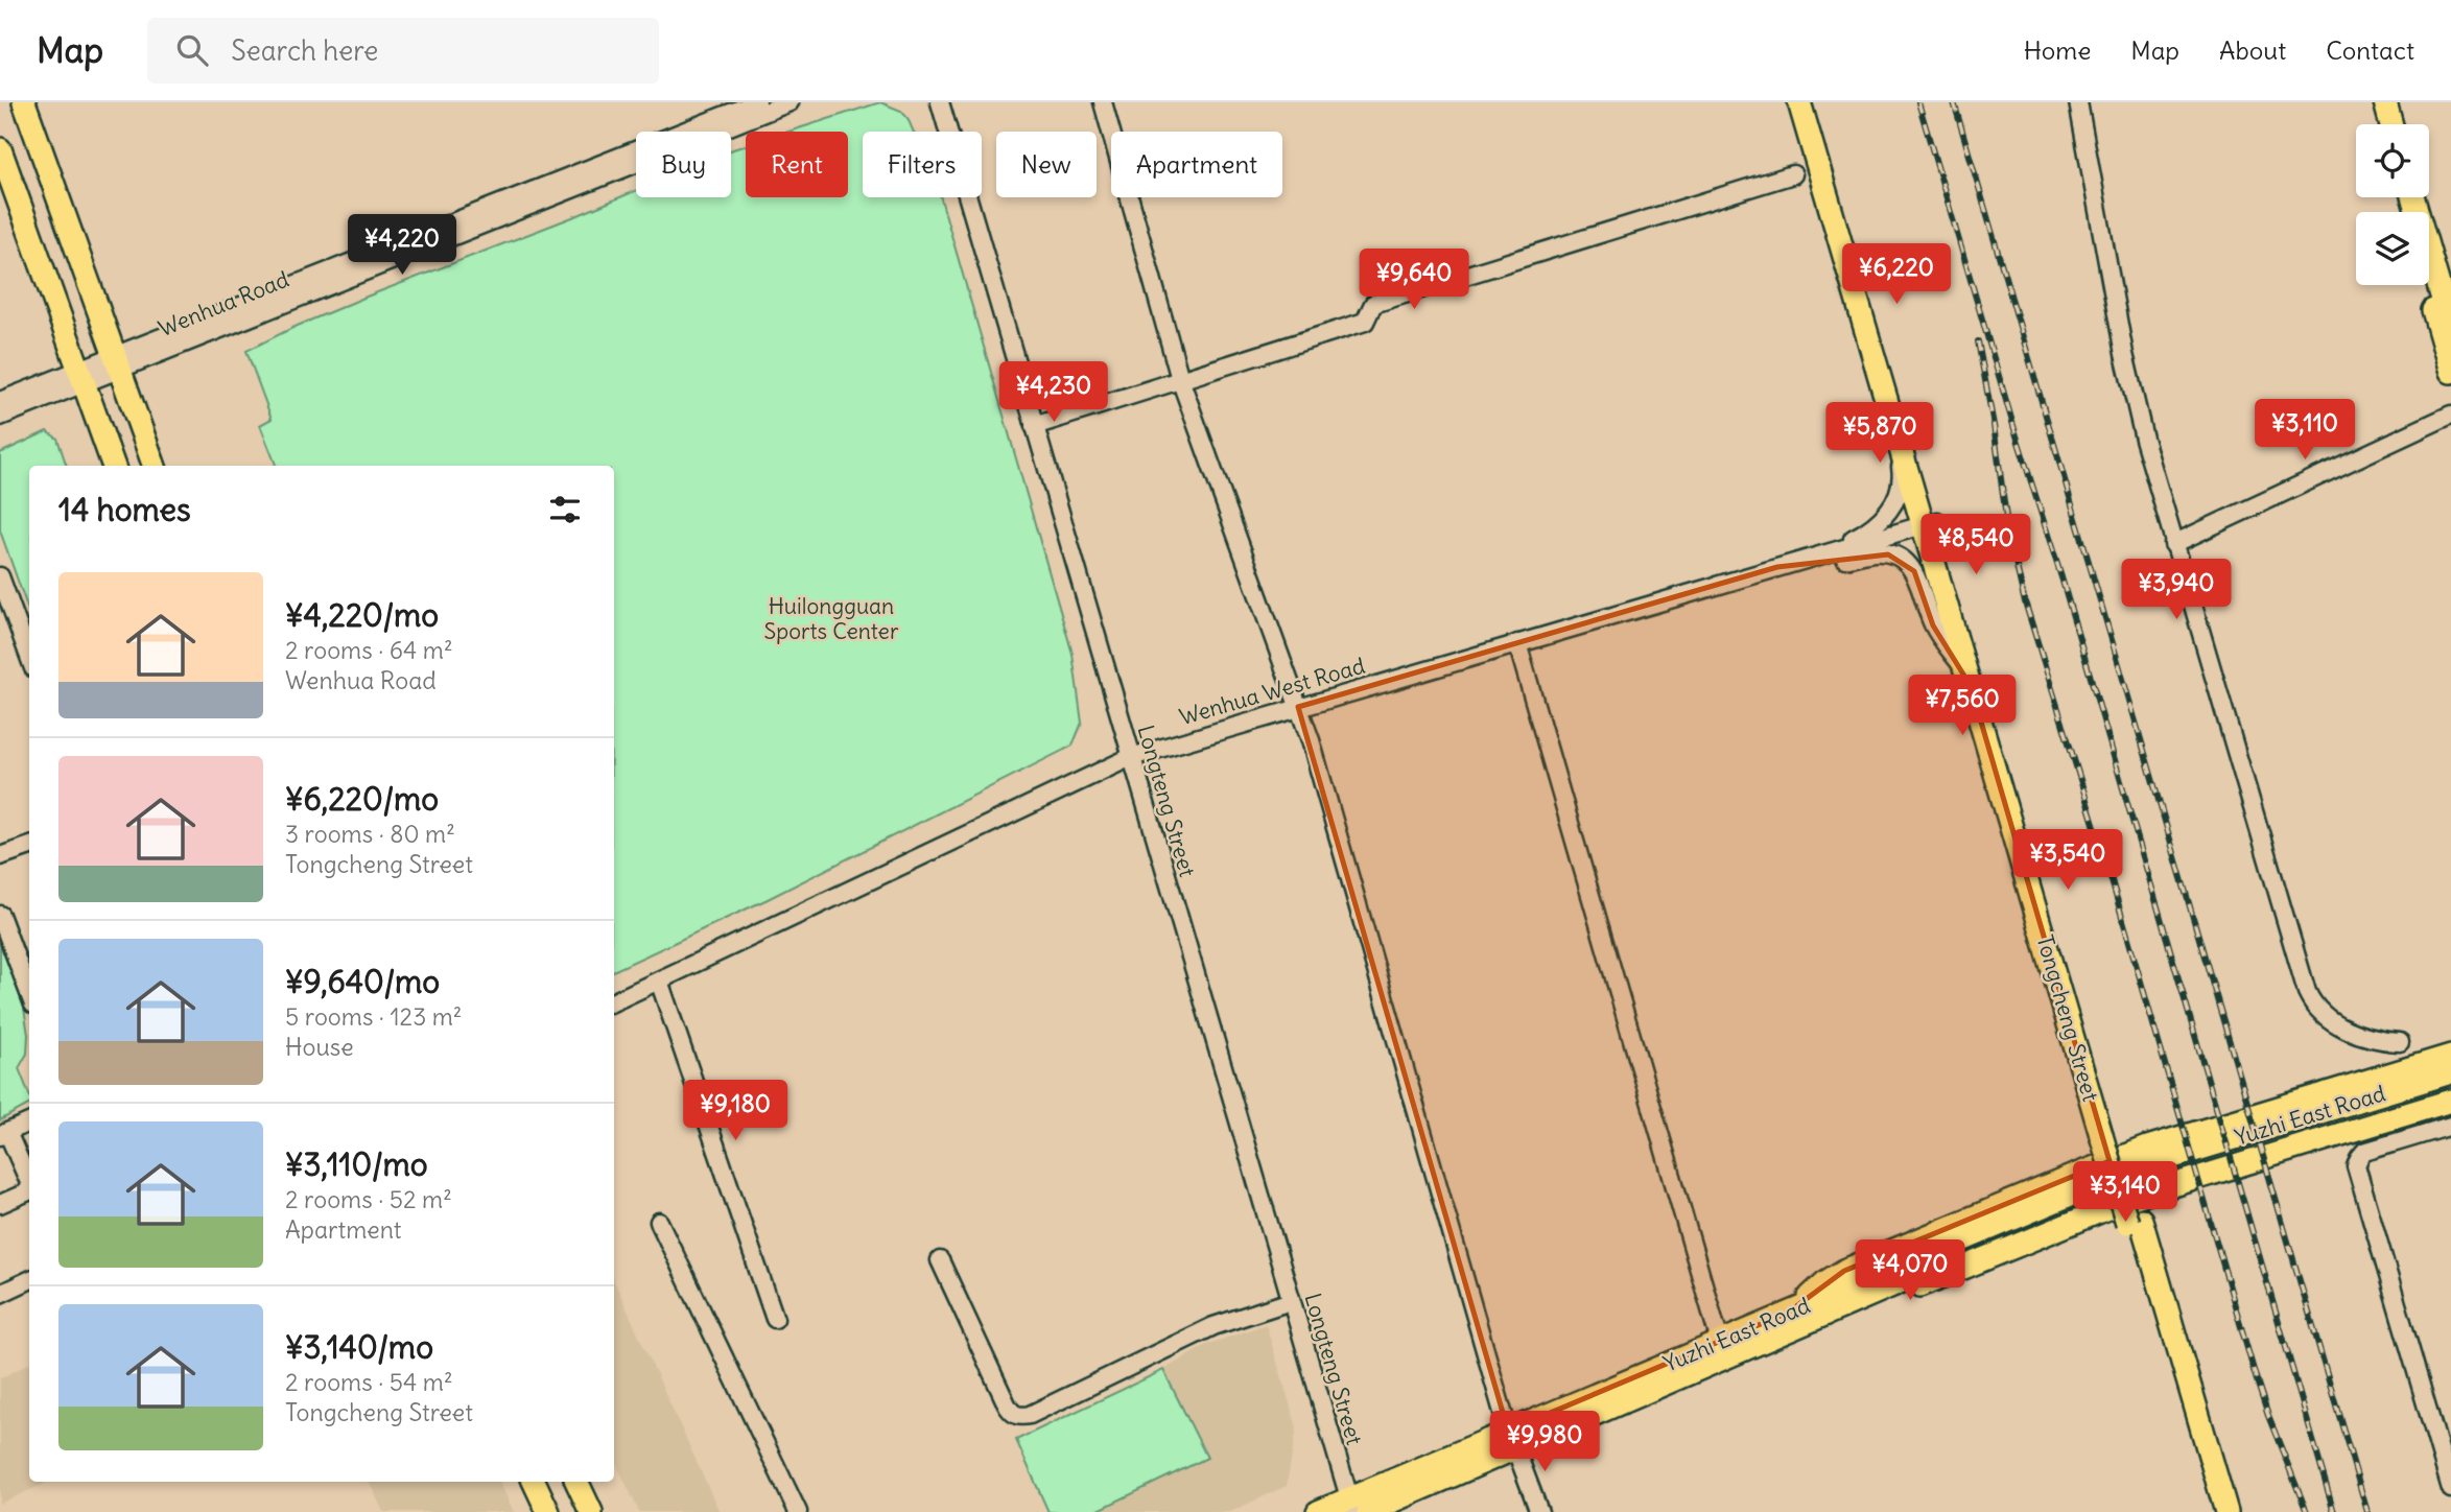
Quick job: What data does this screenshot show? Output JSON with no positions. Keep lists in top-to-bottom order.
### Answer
{
  "streets": {
    "main road": ["Tongcheng Street", "Yuzhi East Road"],
    "street": ["Wenhua Road", "Wenhua West Road", "Longteng Street"]
  },
  "crossings": [
    ["Wenhua West Road", "Longteng Street"],
    ["Wenhua West Road", "Tongcheng Street"],
    ["Longteng Street", "Yuzhi East Road"]
  ],
  "parks": ["Huilongguan Sports Center"],
  "page": {
    "header": "Map",
    "search": "Search here",
    "nav": [
      "Home",
      "Map",
      "About",
      "Contact"
    ],
    "chip": [
      "Buy",
      "Rent",
      "Filters",
      "New",
      "Apartment"
    ],
    "price": [
      "¥4,220",
      "¥6,220",
      "¥9,640",
      "¥4,230",
      "¥3,110",
      "¥5,870",
      "¥8,540",
      "¥3,940",
      "¥7,560",
      "¥3,540",
      "¥9,180",
      "¥3,140",
      "¥4,070",
      "¥9,980"
    ],
    "heading": "14 homes",
    "list": [
      {
        "name": "¥4,220/mo",
        "note": "2 rooms · 64 m² · Wenhua Road"
      },
      {
        "name": "¥6,220/mo",
        "note": "3 rooms · 80 m² · Tongcheng Street"
      },
      {
        "name": "¥9,640/mo",
        "note": "5 rooms · 123 m² · House"
      },
      {
        "name": "¥3,110/mo",
        "note": "2 rooms · 52 m² · Apartment"
      },
      {
        "name": "¥3,140/mo",
        "note": "2 rooms · 54 m² · Tongcheng Street"
      }
    ]
  }
}
